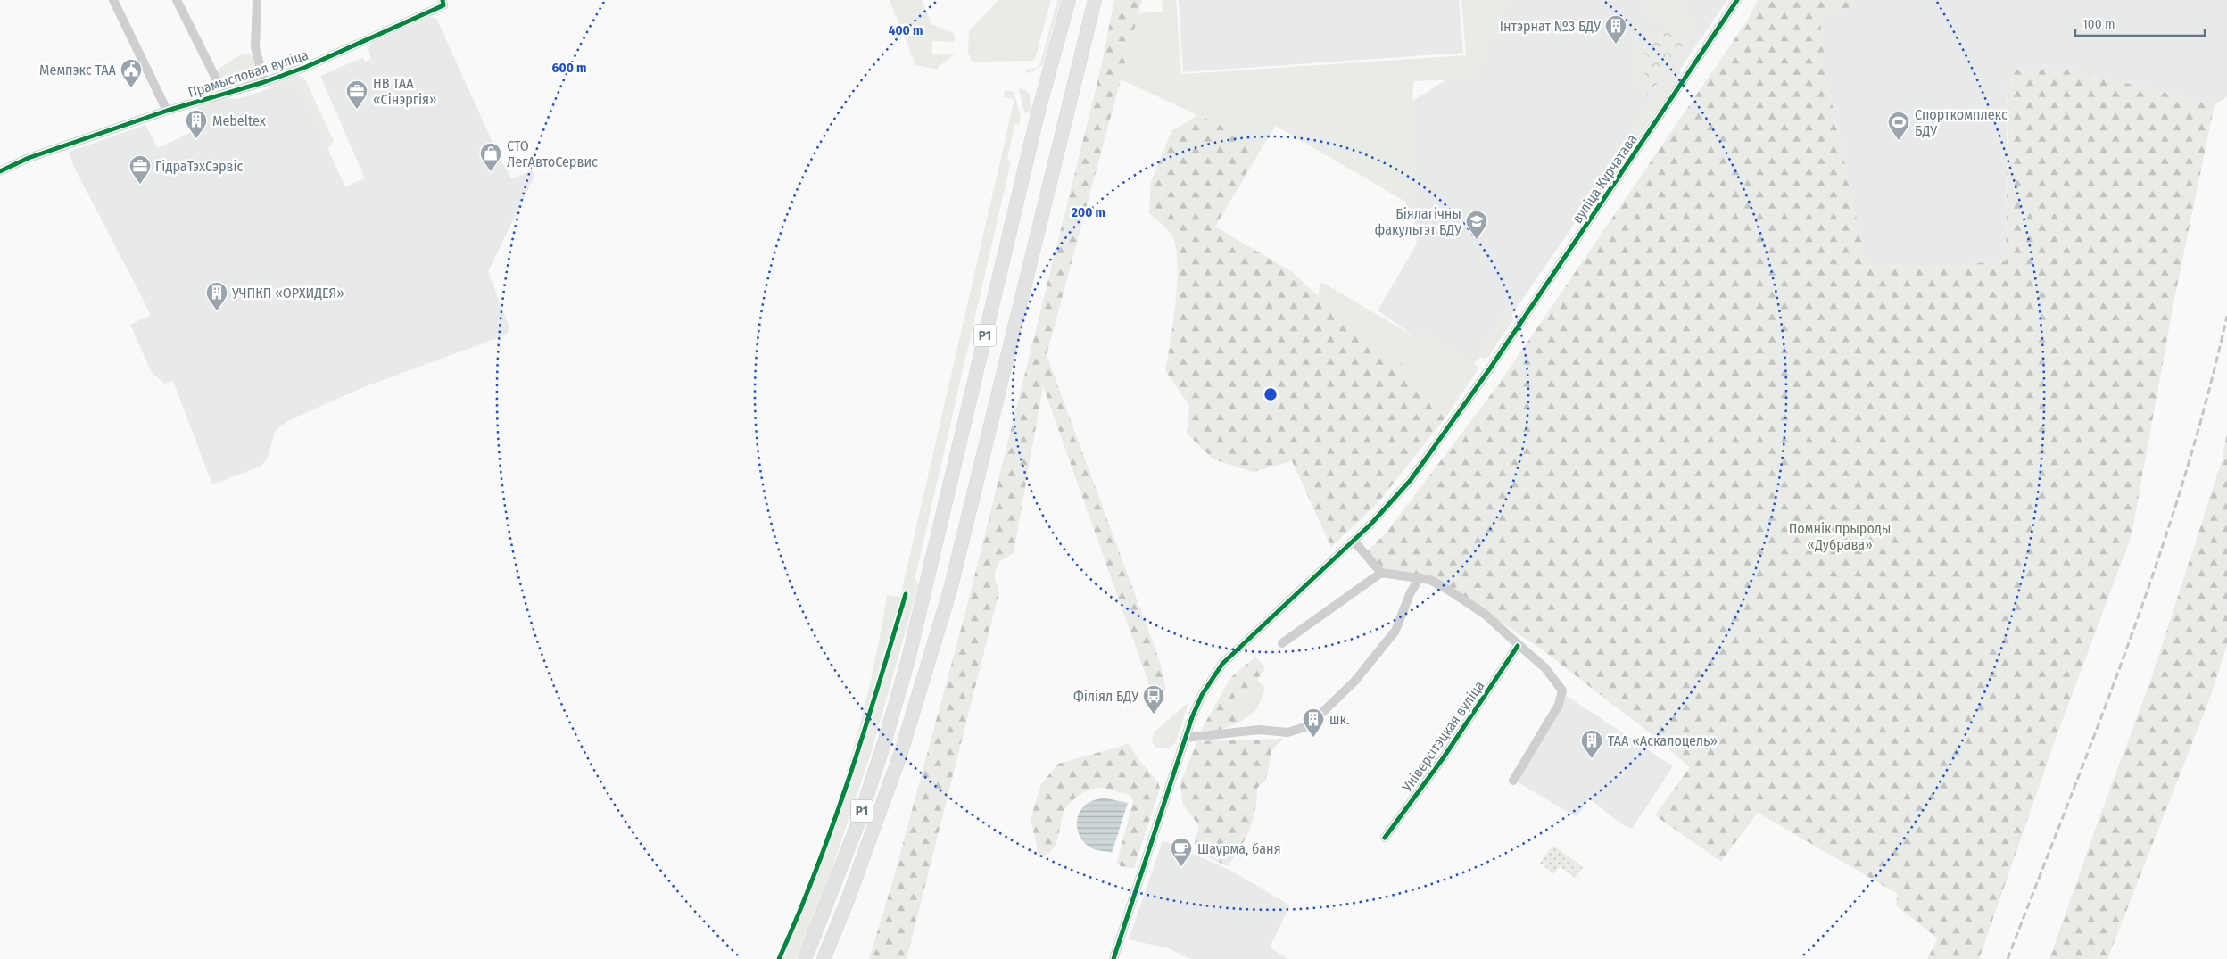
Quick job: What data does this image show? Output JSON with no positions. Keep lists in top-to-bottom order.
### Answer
{
  "streets": {
    "highway": ["Р1"],
    "street": ["Прамысловая вуліца", "вуліца Курчатава", "Універсітэцкая вуліца"]
  },
  "parks": ["Помнік прыроды «Дубрава»"],
  "places": {
    "building": [
      "Інтэрнат №3 БДУ",
      "Mebeltex",
      "УЧПКП «ОРХИДЕЯ»",
      "шк.",
      "ТАА «Аскалоцель»"
    ],
    "public building": ["Мемпэкс ТАА"],
    "office": ["НВ ТАА «Сінэргія»", "ГідраТэхСэрвіс"],
    "sports": ["Спорткомплекс БДУ"],
    "shop": ["СТО ЛегАвтоСервис"],
    "school or university": ["Біялагічны факультэт БДУ"],
    "bus stop": ["Філіял БДУ"],
    "cafe": ["Шаурма, баня"]
  },
  "scale_bar": "100 m",
  "rings": ["400 m", "600 m", "200 m"]
}
